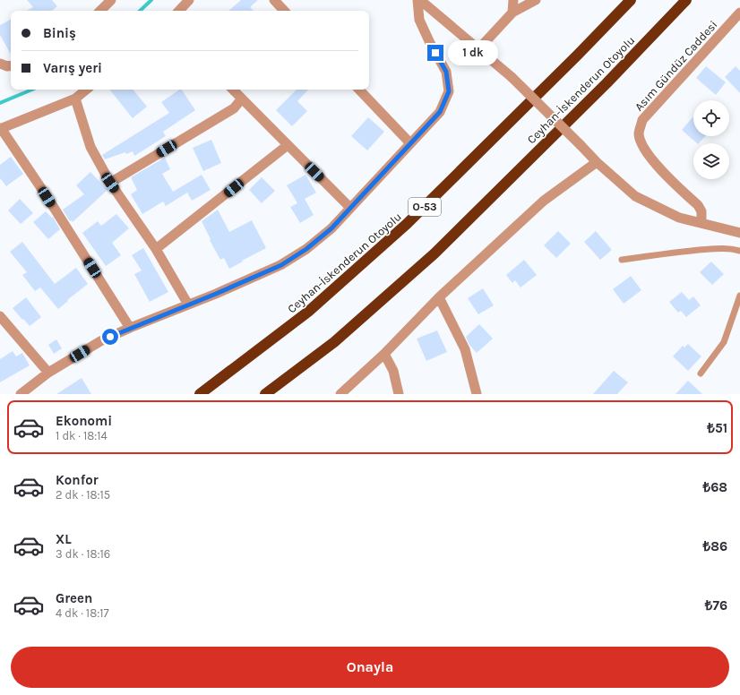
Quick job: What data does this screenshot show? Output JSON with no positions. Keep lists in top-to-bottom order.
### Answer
{
  "streets": {
    "highway": ["Ceyhan-İskenderun Otoyolu", "O-53"],
    "street": ["Asım Gündüz Caddesi"]
  },
  "page": {
    "banner": ["Biniş", "Varış yeri"],
    "bubble": "1 dk",
    "list": [
      {
        "name": "Ekonomi",
        "note": "1 dk · 18:14",
        "value": "₺51"
      },
      {
        "name": "Konfor",
        "note": "2 dk · 18:15",
        "value": "₺68"
      },
      {
        "name": "XL",
        "note": "3 dk · 18:16",
        "value": "₺86"
      },
      {
        "name": "Green",
        "note": "4 dk · 18:17",
        "value": "₺76"
      }
    ],
    "buttons": "Onayla"
  }
}
